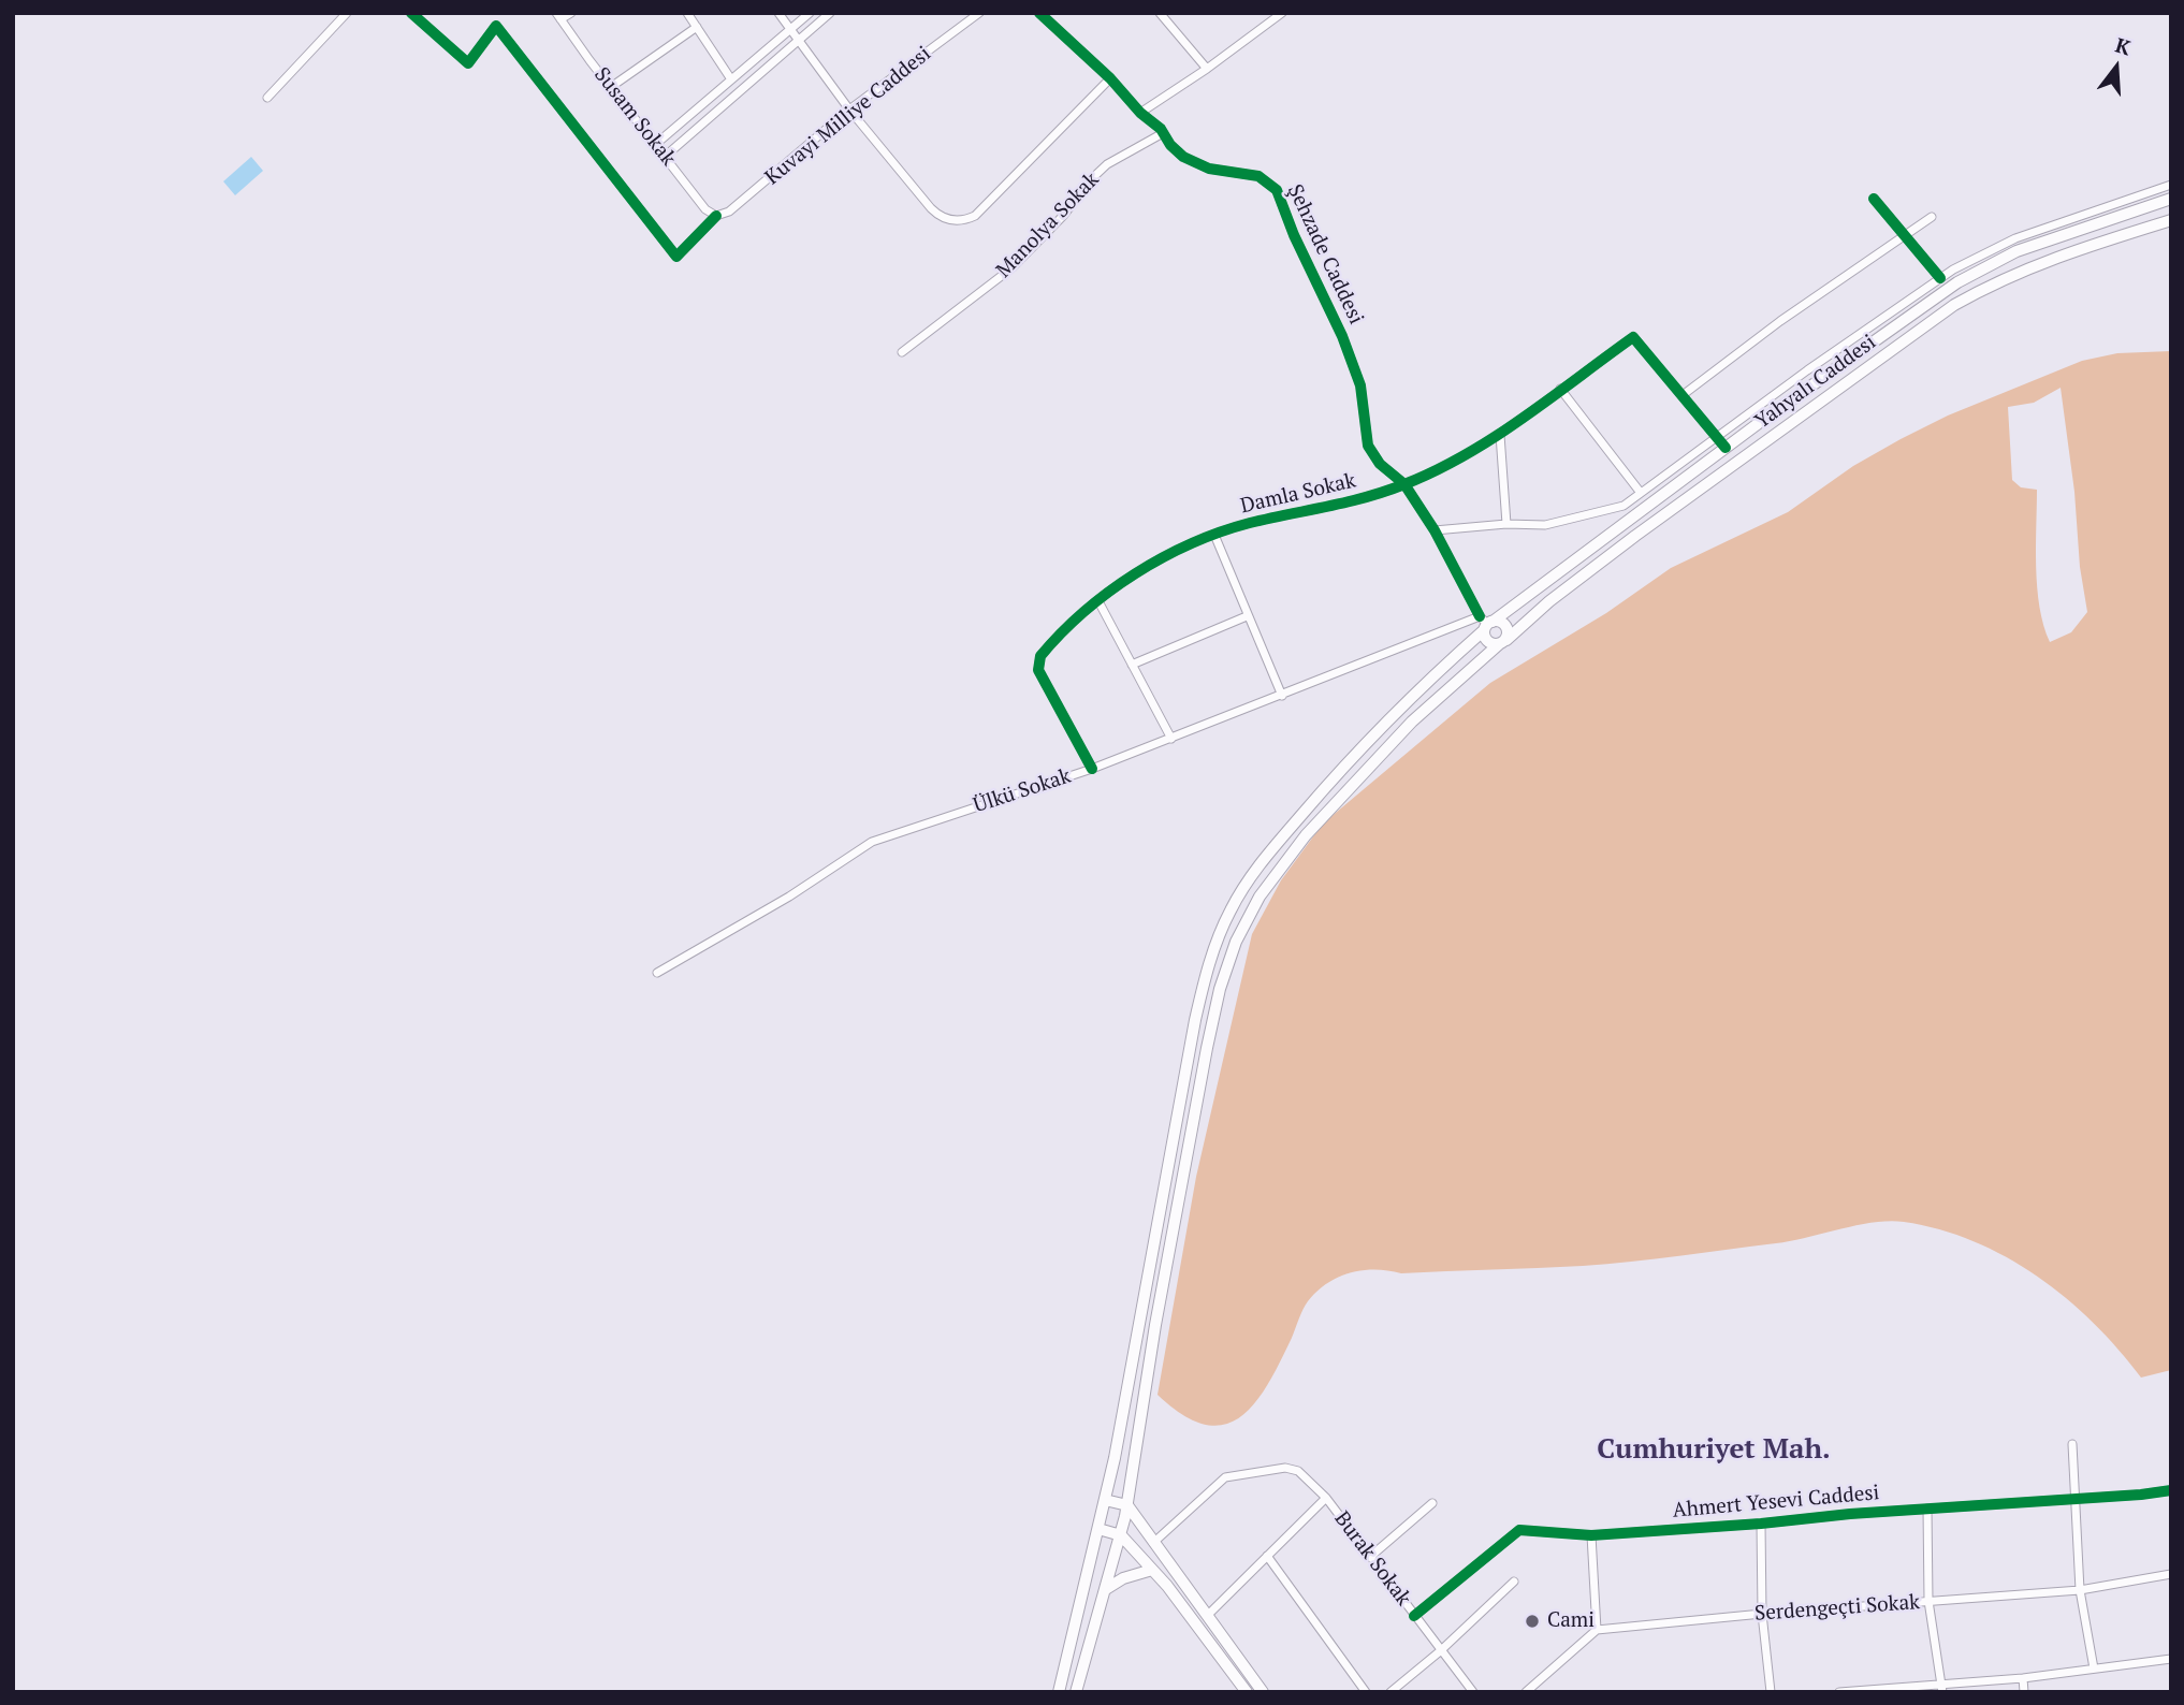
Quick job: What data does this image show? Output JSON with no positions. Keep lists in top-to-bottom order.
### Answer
{
  "streets": {
    "main road": ["Yahyalı Caddesi"],
    "street": [
      "Kuvayi Milliye Caddesi",
      "Susam Sokak",
      "Manolya Sokak",
      "Şehzade Caddesi",
      "Damla Sokak",
      "Ülkü Sokak",
      "Ahmert Yesevi Caddesi",
      "Burak Sokak",
      "Serdengeçti Sokak"
    ]
  },
  "crossings": [
    ["Kuvayi Milliye Caddesi", "Susam Sokak"],
    ["Manolya Sokak", "Şehzade Caddesi"],
    ["Şehzade Caddesi", "Yahyalı Caddesi"],
    ["Şehzade Caddesi", "Damla Sokak"],
    ["Şehzade Caddesi", "Ülkü Sokak"],
    ["Yahyalı Caddesi", "Damla Sokak"],
    ["Yahyalı Caddesi", "Ülkü Sokak"],
    ["Damla Sokak", "Ülkü Sokak"],
    ["Ahmert Yesevi Caddesi", "Burak Sokak"]
  ],
  "districts": ["Cumhuriyet Mah."],
  "places": ["Cami"],
  "north": "top"
}
